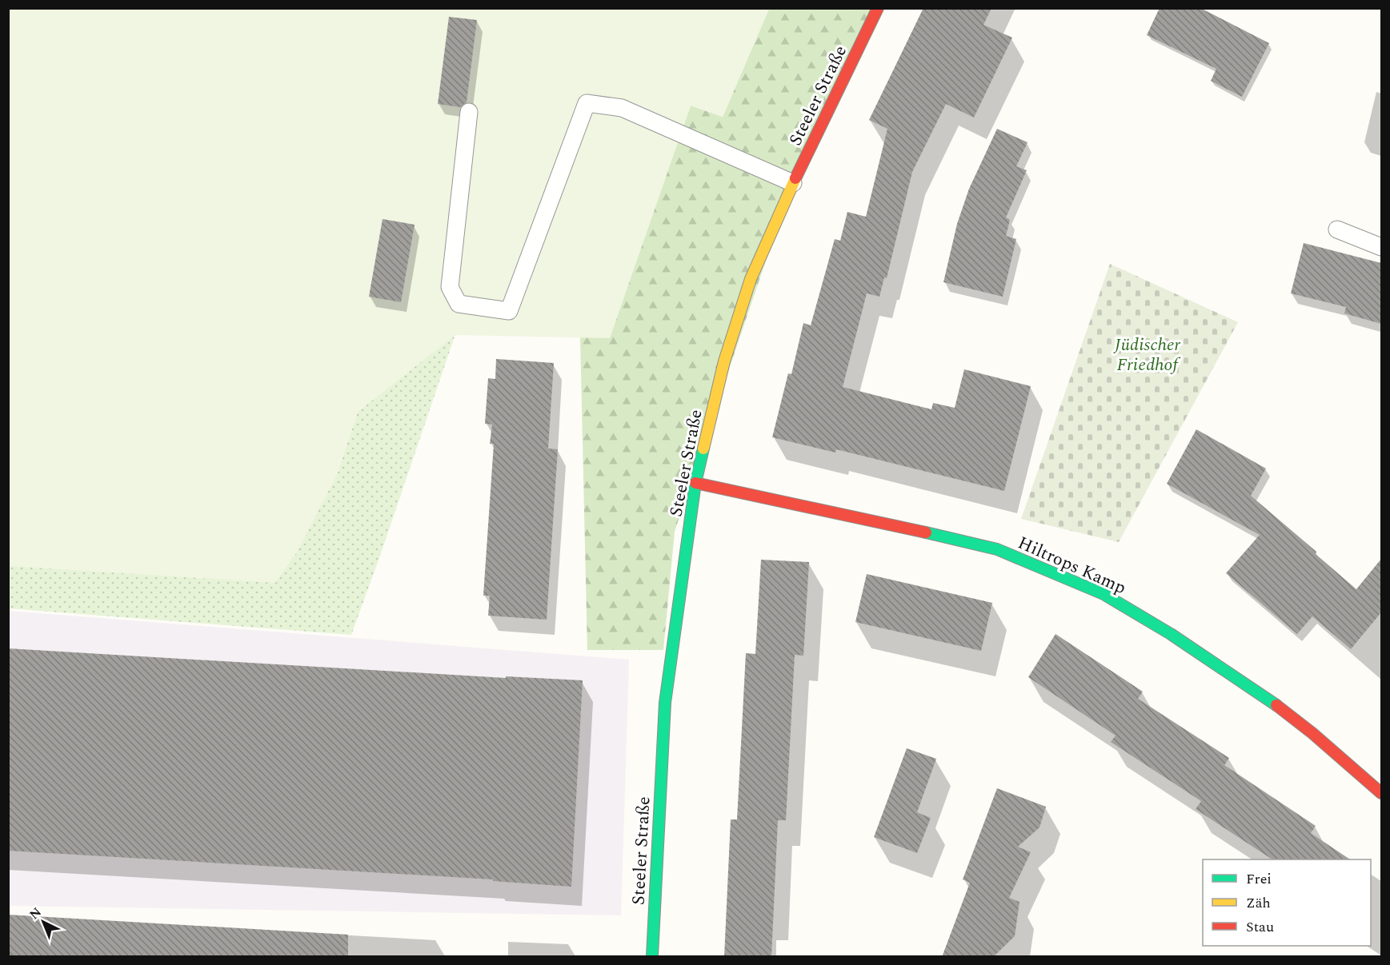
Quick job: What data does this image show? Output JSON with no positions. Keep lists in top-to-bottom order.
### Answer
{
  "streets": {
    "main road": ["Steeler Straße", "Hiltrops Kamp"]
  },
  "crossings": [
    ["Steeler Straße", "Hiltrops Kamp"]
  ],
  "parks": ["Jüdischer Friedhof"],
  "legend": ["Frei", "Zäh", "Stau"],
  "north": "top left"
}
